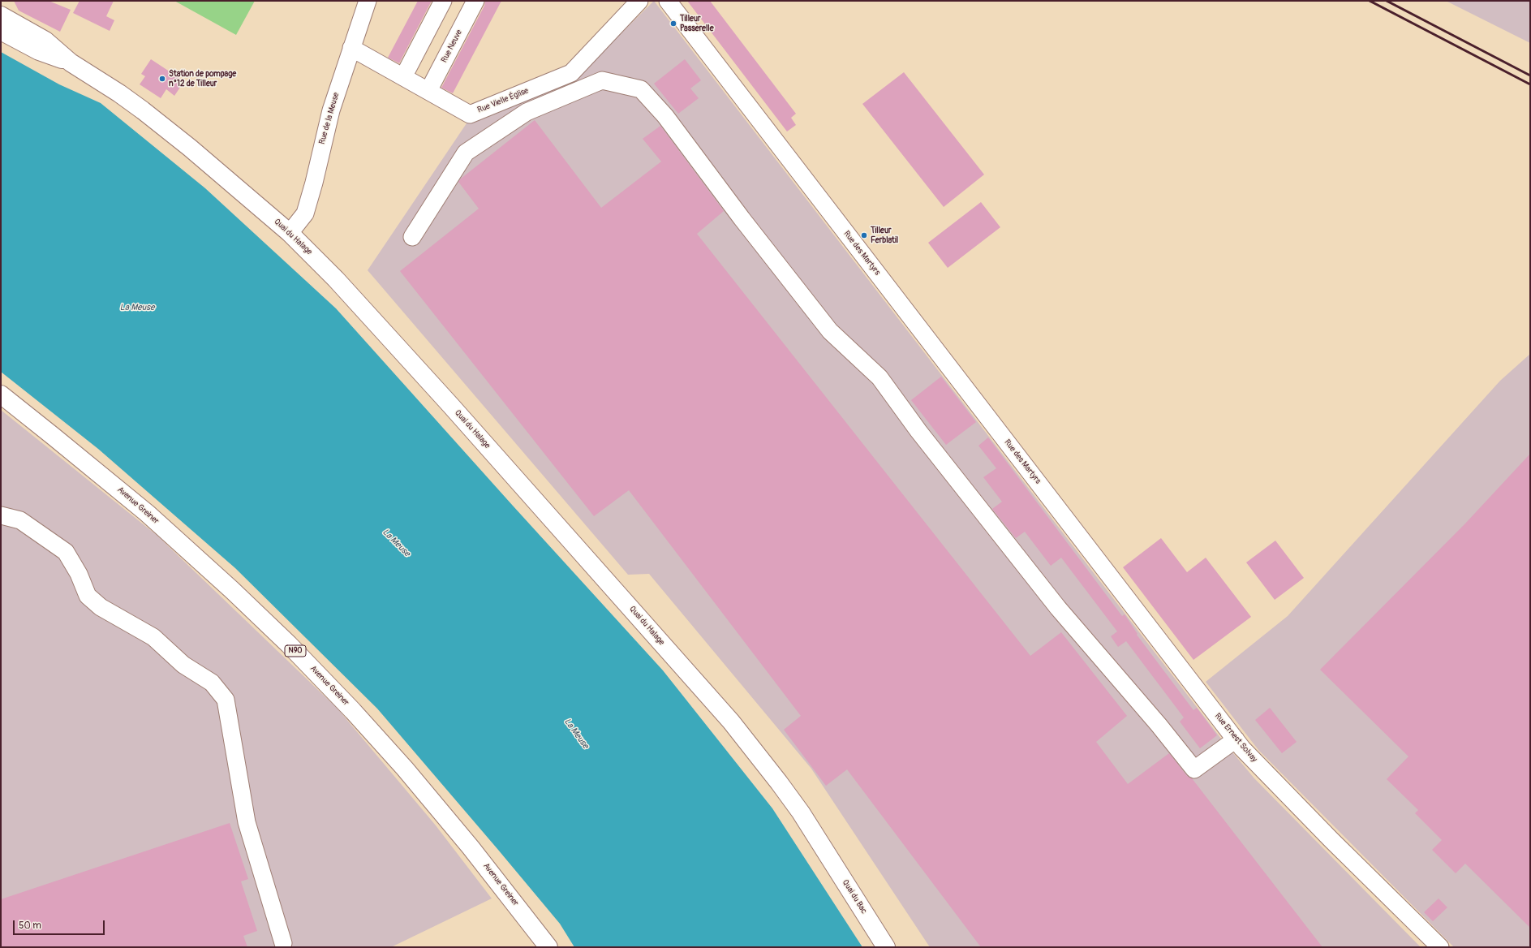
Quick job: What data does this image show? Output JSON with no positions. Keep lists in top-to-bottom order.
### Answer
{
  "streets": {
    "main road": [
      "Quai du Halage",
      "Avenue Greiner",
      "N90",
      "Quai du Bac"
    ],
    "street": [
      "Rue Neuve",
      "Rue Vielle Église",
      "Rue de la Meuse",
      "Rue des Martyrs",
      "Rue Ernest Solvay"
    ]
  },
  "crossings": [
    ["Rue Neuve", "Rue Vielle Église"],
    ["Rue Vielle Église", "Rue de la Meuse"],
    ["Rue de la Meuse", "Quai du Halage"],
    ["Quai du Halage", "Quai du Bac"],
    ["Rue des Martyrs", "Rue Ernest Solvay"]
  ],
  "water": ["La Meuse"],
  "places": ["Tilleur Passerelle", "Station de pompage n°12 de Tilleur", "Tilleur Ferblatil"],
  "scale_bar": "50 m"
}
